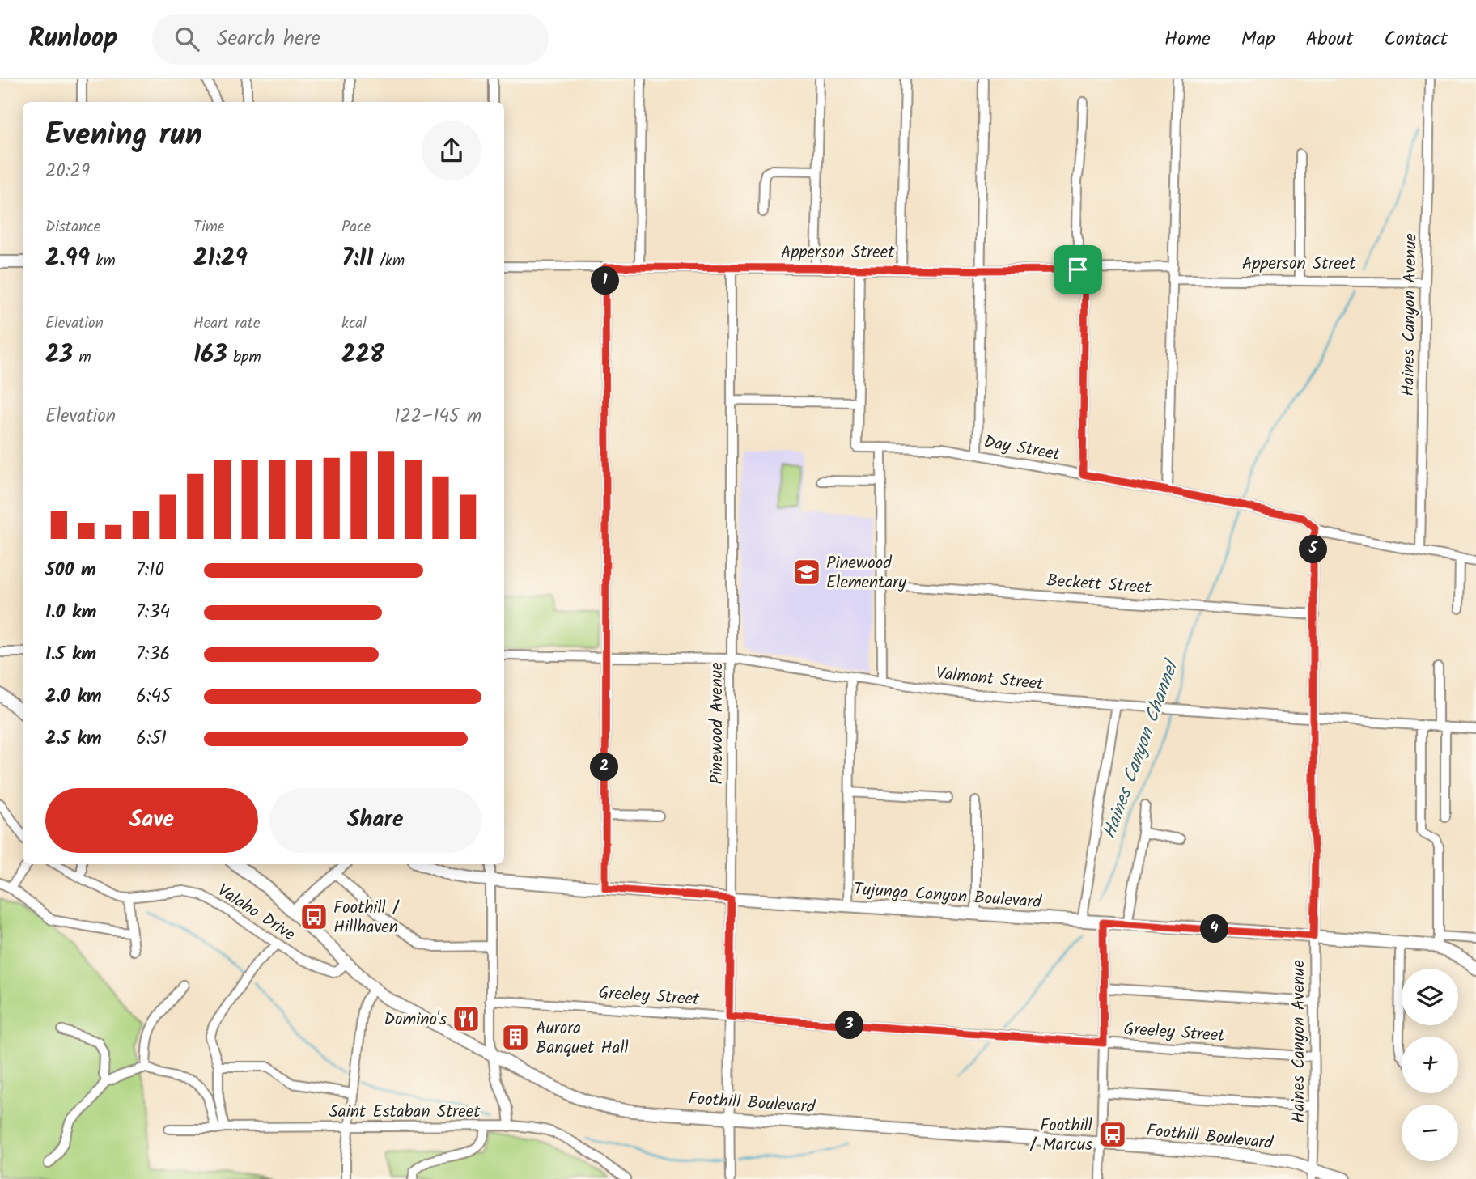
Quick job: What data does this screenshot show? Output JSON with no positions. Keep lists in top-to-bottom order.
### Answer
{
  "streets": {
    "main road": ["Tujunga Canyon Boulevard", "Foothill Boulevard"],
    "street": [
      "Apperson Street",
      "Haines Canyon Avenue",
      "Day Street",
      "Beckett Street",
      "Valmont Street",
      "Pinewood Avenue",
      "Valaho Drive",
      "Greeley Street",
      "Saint Estaban Street"
    ]
  },
  "crossings": [
    ["Apperson Street", "Haines Canyon Avenue"],
    ["Apperson Street", "Pinewood Avenue"],
    ["Haines Canyon Avenue", "Day Street"],
    ["Haines Canyon Avenue", "Beckett Street"],
    ["Haines Canyon Avenue", "Valmont Street"],
    ["Haines Canyon Avenue", "Tujunga Canyon Boulevard"],
    ["Haines Canyon Avenue", "Greeley Street"],
    ["Haines Canyon Avenue", "Foothill Boulevard"],
    ["Valmont Street", "Pinewood Avenue"],
    ["Pinewood Avenue", "Tujunga Canyon Boulevard"],
    ["Pinewood Avenue", "Greeley Street"],
    ["Pinewood Avenue", "Foothill Boulevard"],
    ["Valaho Drive", "Foothill Boulevard"]
  ],
  "water": ["Haines Canyon Channel"],
  "places": {
    "school or university": ["Pinewood Elementary"],
    "bus stop": ["Foothill / Hillhaven", "Foothill / Marcus"],
    "restaurant": ["Domino's"],
    "building": ["Aurora Banquet Hall"]
  },
  "page": {
    "header": "Runloop",
    "search": "Search here",
    "nav": [
      "Home",
      "Map",
      "About",
      "Contact"
    ],
    "heading": ["Evening run", "20:29"],
    "stats": [
      ["Distance", "2.99 km"],
      ["Time", "21:29"],
      ["Pace", "7:11 /km"],
      ["Elevation", "23 m"],
      ["Heart rate", "163 bpm"],
      ["kcal", "228"]
    ],
    "pins": [
      "1",
      "5",
      "2",
      "4",
      "3"
    ],
    "chart": ["Elevation", "122–145 m"],
    "list": [
      {
        "name": "500 m",
        "note": "7:10"
      },
      {
        "name": "1.0 km",
        "note": "7:34"
      },
      {
        "name": "1.5 km",
        "note": "7:36"
      },
      {
        "name": "2.0 km",
        "note": "6:45"
      },
      {
        "name": "2.5 km",
        "note": "6:51"
      }
    ],
    "buttons": ["Save", "Share"],
    "map_buttons": ["+", "−"]
  }
}
